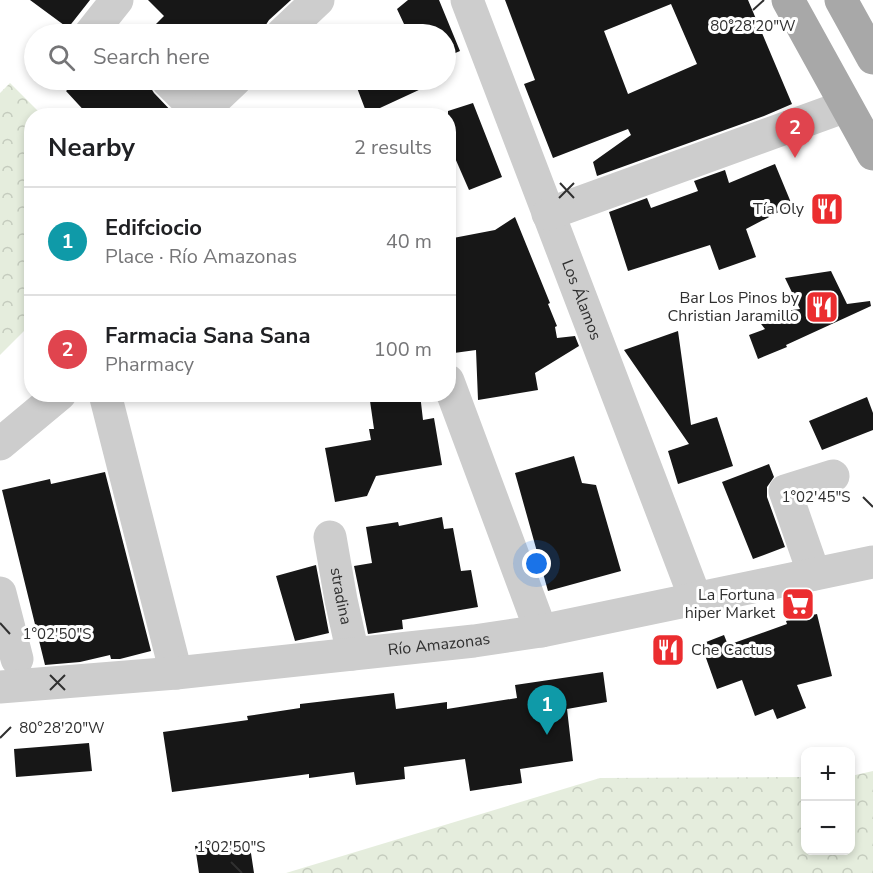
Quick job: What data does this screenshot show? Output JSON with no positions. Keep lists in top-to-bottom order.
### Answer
{
  "streets": {
    "street": ["Los Álamos", "stradina", "Río Amazonas"]
  },
  "crossings": [
    ["Los Álamos", "Río Amazonas"],
    ["stradina", "Río Amazonas"]
  ],
  "places": {
    "restaurant": ["Tía Oly", "Bar Los Pinos by Christian Jaramillo", "Che Cactus"],
    "supermarket": ["La Fortuna hiper Market"]
  },
  "page": {
    "search": "Search here",
    "pins": ["2", "1"],
    "heading": ["Nearby", "2 results"],
    "list": [
      {
        "mark": "1",
        "name": "Edifciocio",
        "note": "Place · Río Amazonas",
        "value": "40 m"
      },
      {
        "mark": "2",
        "name": "Farmacia Sana Sana",
        "note": "Pharmacy",
        "value": "100 m"
      }
    ],
    "map_buttons": ["+", "−"]
  },
  "coordinates": ["80°28'20\"W", "1°02'45\"S", "1°02'50\"S"]
}
